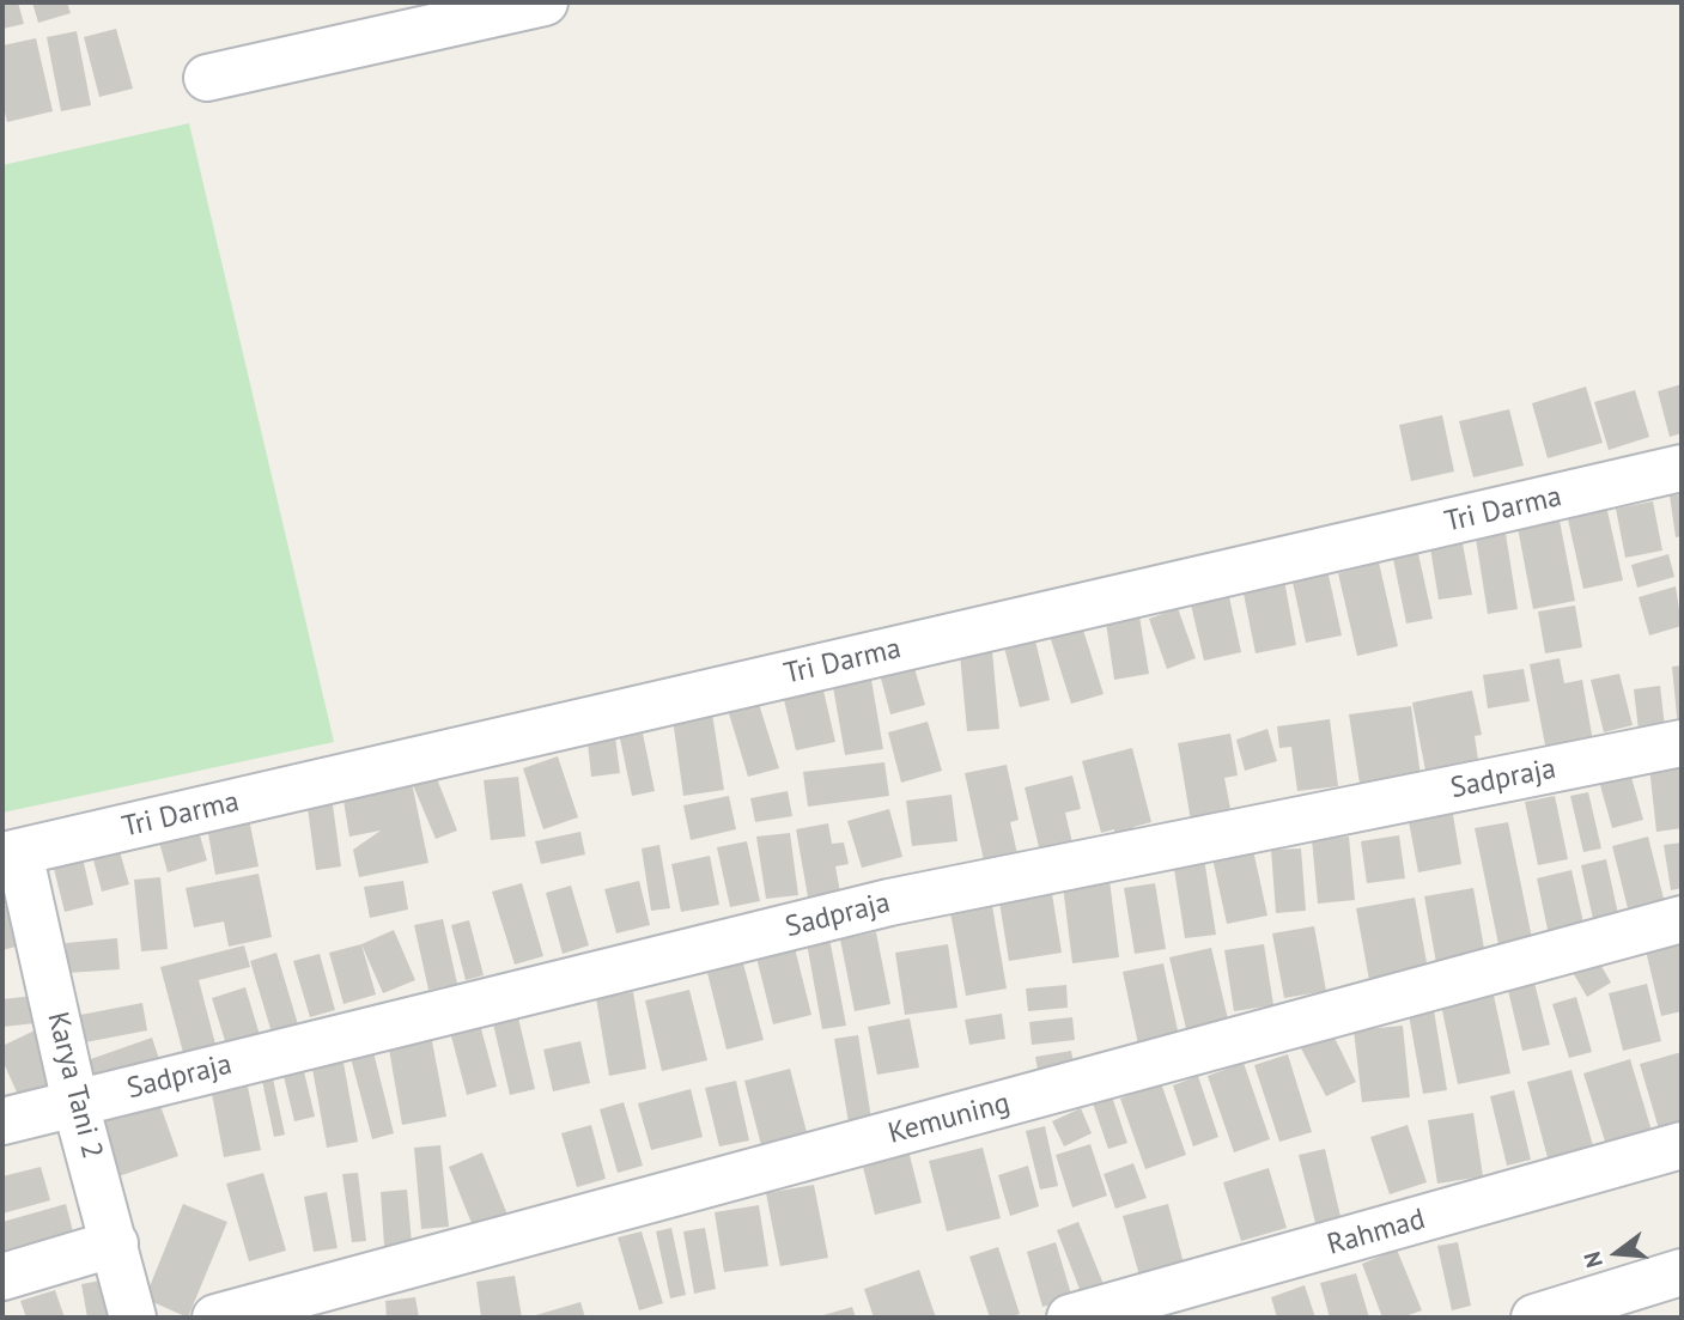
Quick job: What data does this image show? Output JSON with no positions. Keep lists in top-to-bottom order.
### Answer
{
  "streets": {
    "street": [
      "Tri Darma",
      "Sadpraja",
      "Karya Tani 2",
      "Kemuning",
      "Rahmad"
    ]
  },
  "crossings": [
    ["Tri Darma", "Karya Tani 2"],
    ["Sadpraja", "Karya Tani 2"]
  ],
  "north": "left"
}
